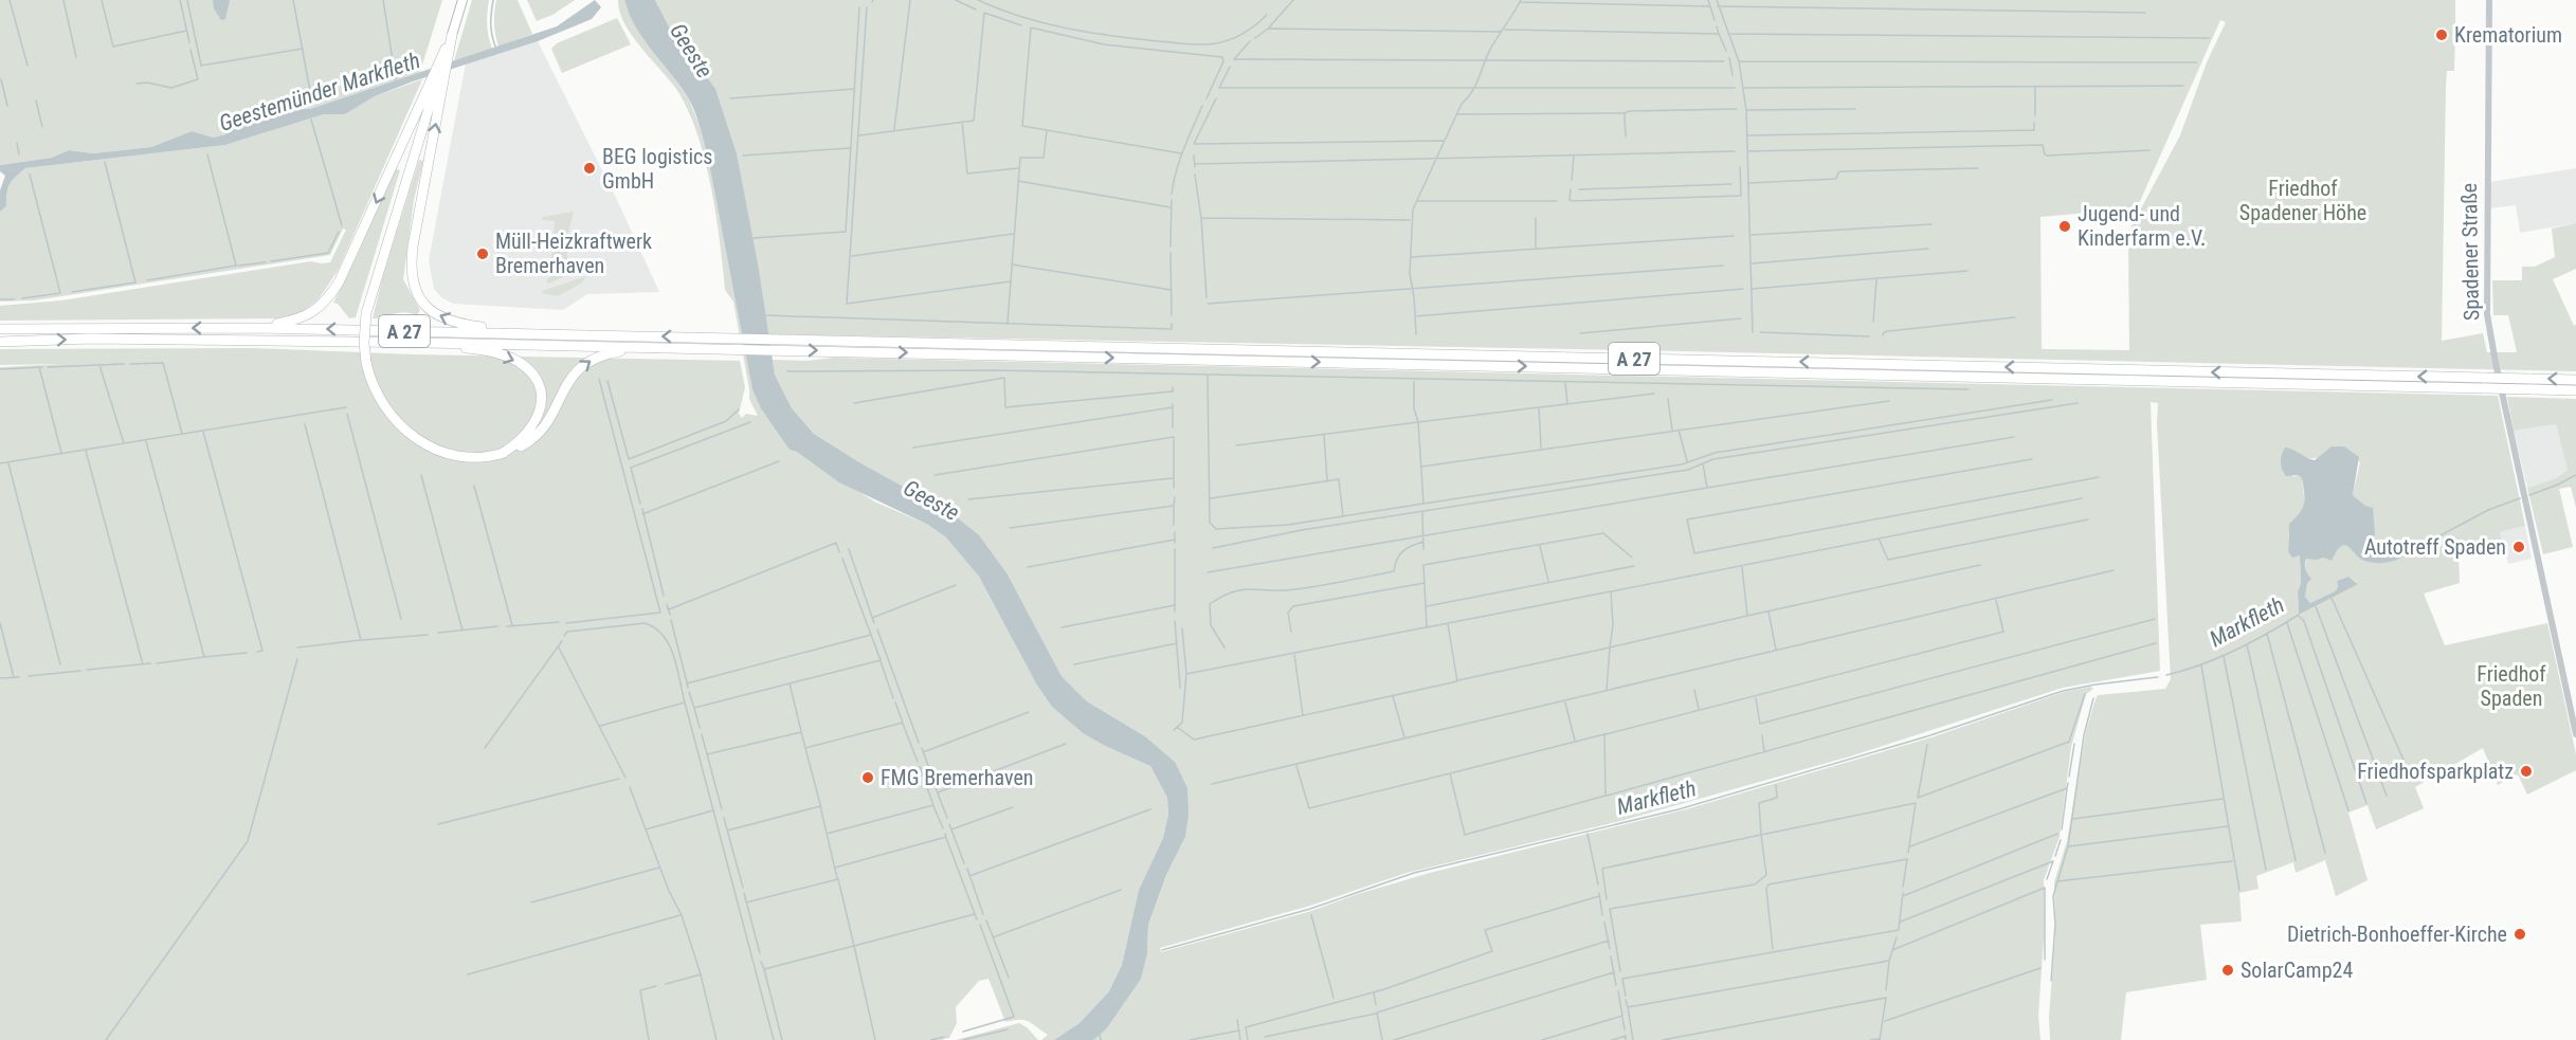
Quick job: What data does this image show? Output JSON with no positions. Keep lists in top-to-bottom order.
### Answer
{
  "streets": {
    "highway": ["A 27"],
    "street": ["Spadener Straße"]
  },
  "water": ["Geeste", "Geestemünder Markfleth", "Markfleth"],
  "parks": ["Friedhof Spadener Höhe", "Friedhof Spaden"],
  "places": [
    "Krematorium",
    "BEG logistics GmbH",
    "Jugend- und Kinderfarm e.V.",
    "Müll-Heizkraftwerk Bremerhaven",
    "Autotreff Spaden",
    "Friedhofsparkplatz",
    "FMG Bremerhaven",
    "Dietrich-Bonhoeffer-Kirche",
    "SolarCamp24"
  ]
}
